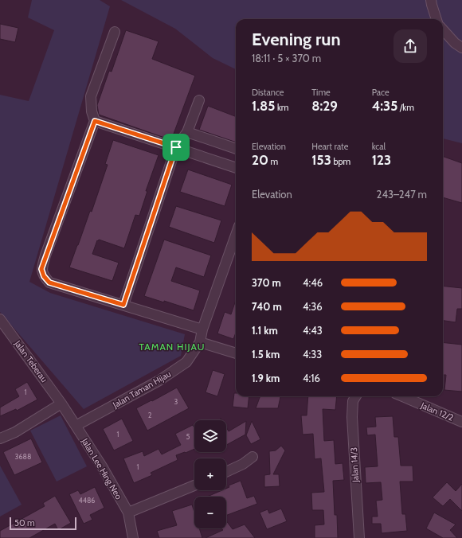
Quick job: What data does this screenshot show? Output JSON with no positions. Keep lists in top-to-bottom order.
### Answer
{
  "streets": {
    "street": [
      "Jalan Teberau",
      "Jalan Taman Hijau",
      "Jalan 12/2",
      "Jalan 14/3",
      "Jalan Lee Hing Neo"
    ]
  },
  "crossings": [
    ["Jalan Teberau", "Jalan Lee Hing Neo"],
    ["Jalan Taman Hijau", "Jalan Lee Hing Neo"]
  ],
  "districts": ["TAMAN HIJAU"],
  "house_numbers": [
    "1",
    "3",
    "2",
    "1",
    "5",
    "3688",
    "1",
    "4486"
  ],
  "scale_bar": "50 m",
  "page": {
    "heading": ["Evening run", "18:11 · 5 × 370 m"],
    "stats": [
      ["Distance", "1.85 km"],
      ["Time", "8:29"],
      ["Pace", "4:35 /km"],
      ["Elevation", "20 m"],
      ["Heart rate", "153 bpm"],
      ["kcal", "123"]
    ],
    "chart": ["Elevation", "243–247 m"],
    "list": [
      {
        "name": "370 m",
        "note": "4:46"
      },
      {
        "name": "740 m",
        "note": "4:36"
      },
      {
        "name": "1.1 km",
        "note": "4:43"
      },
      {
        "name": "1.5 km",
        "note": "4:33"
      },
      {
        "name": "1.9 km",
        "note": "4:16"
      }
    ],
    "map_buttons": ["+", "−"],
    "scale": "50 m"
  }
}
